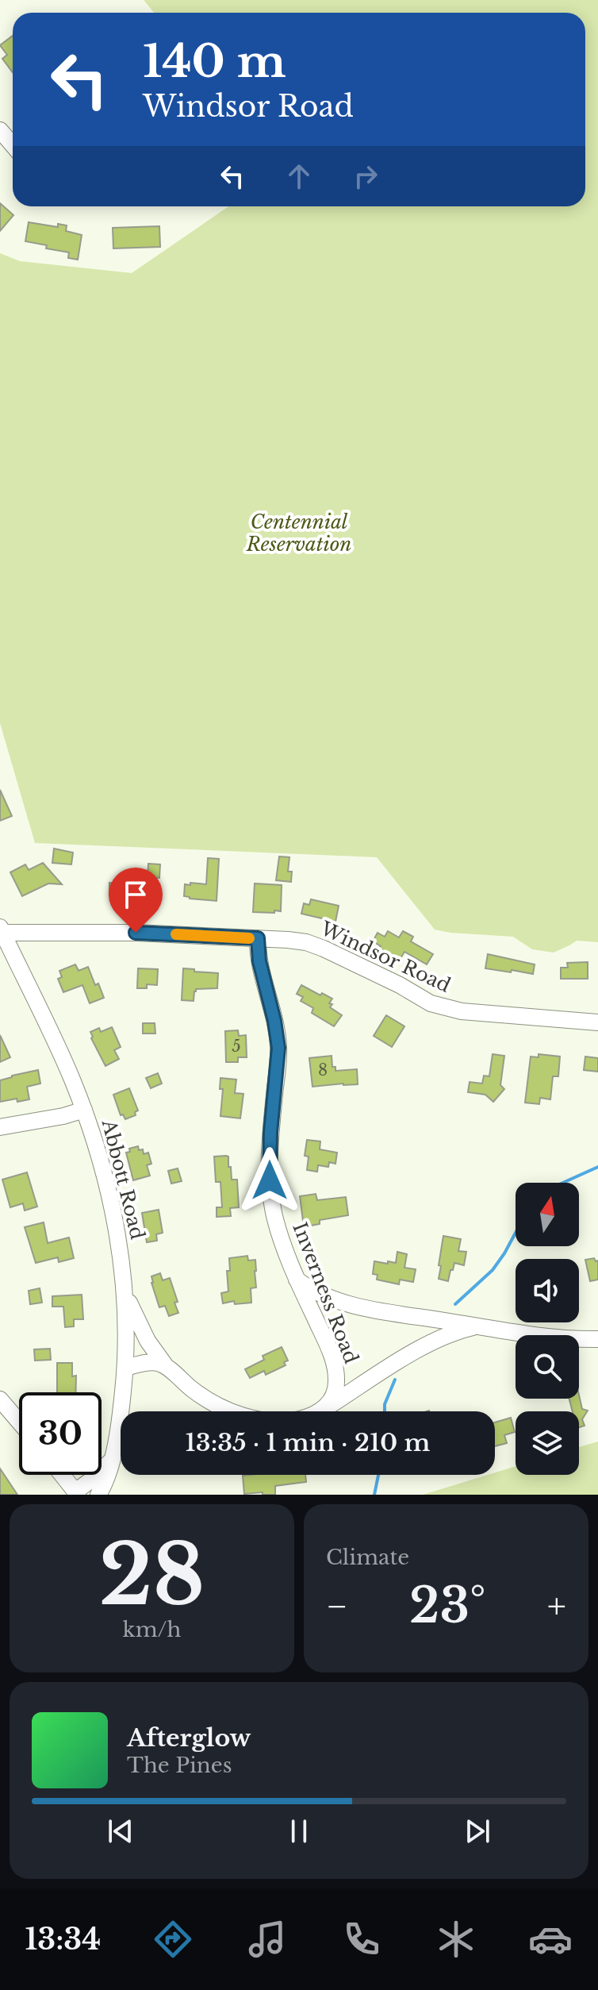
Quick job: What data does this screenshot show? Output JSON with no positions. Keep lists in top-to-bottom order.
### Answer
{
  "streets": {
    "street": ["Windsor Road", "Abbott Road", "Inverness Road"]
  },
  "crossings": [
    ["Windsor Road", "Abbott Road"],
    ["Windsor Road", "Inverness Road"]
  ],
  "parks": ["Centennial Reservation"],
  "house_numbers": ["5", "8"],
  "north": "top",
  "page": {
    "turn": ["140 m", "Windsor Road"],
    "limit": "30",
    "trip": "13:35 · 1 min · 210 m",
    "tile": [
      ["28", "km/h"],
      "Climate"
    ],
    "heat": ["−", "23°", "+"],
    "song": ["Afterglow", "The Pines"],
    "tabs": "13:34"
  }
}
